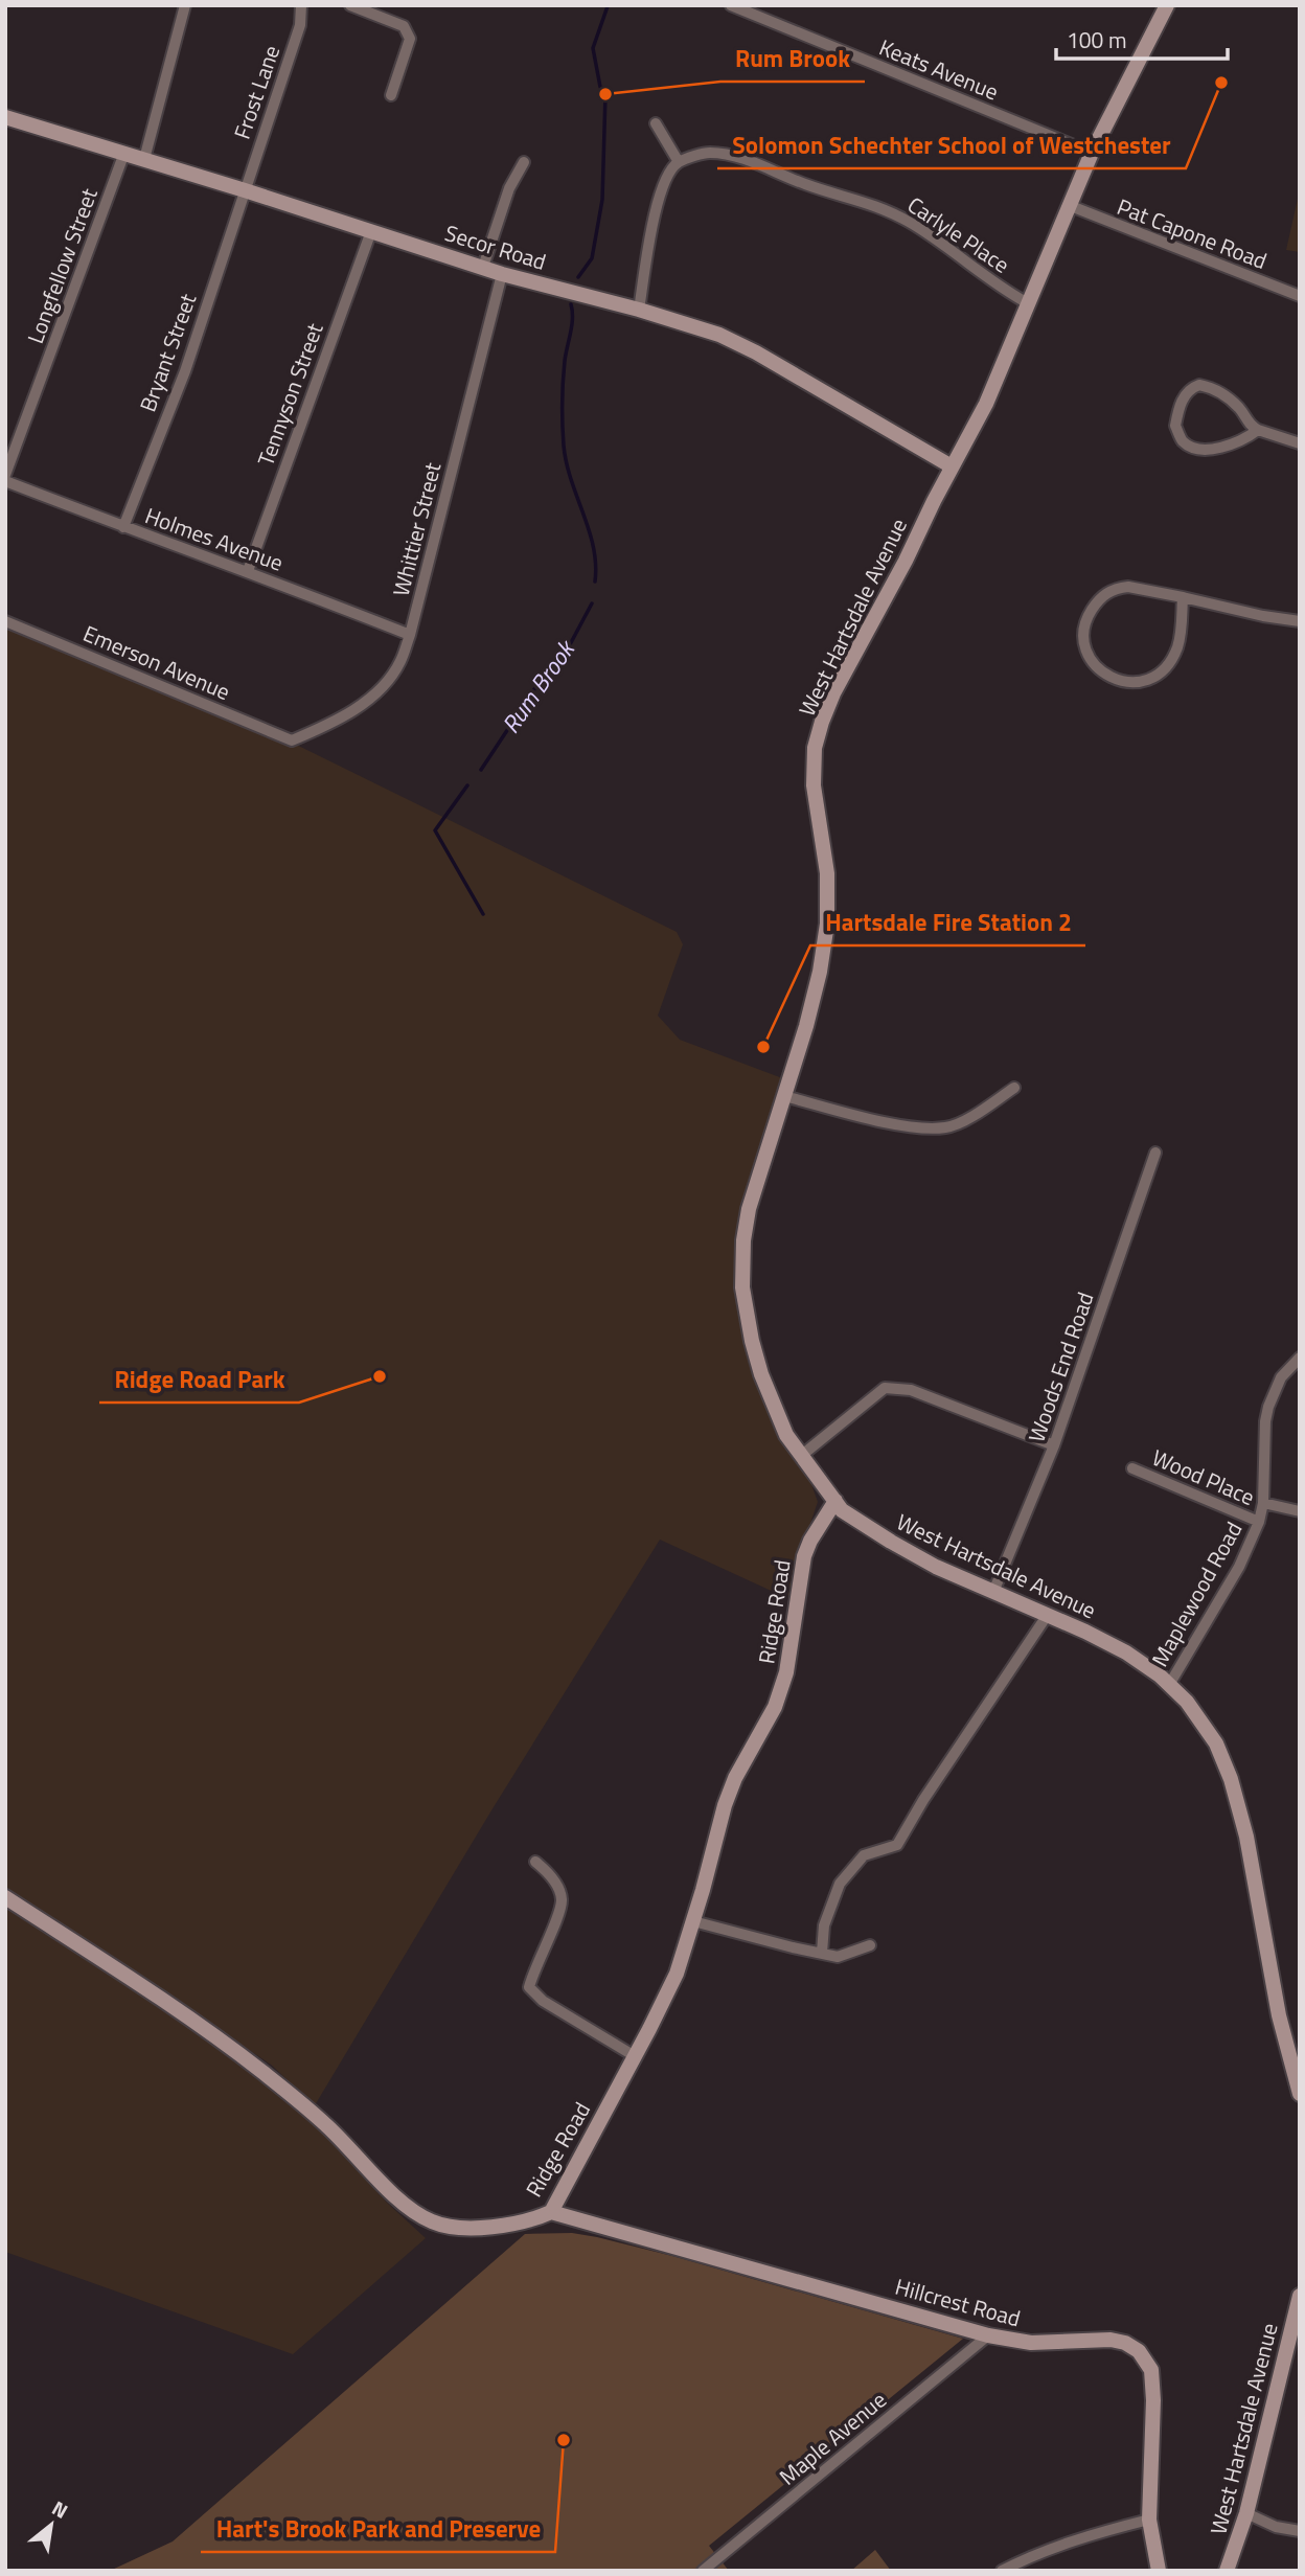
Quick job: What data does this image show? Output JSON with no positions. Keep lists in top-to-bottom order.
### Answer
{
  "streets": {
    "street": [
      "Keats Avenue",
      "Frost Lane",
      "Pat Capone Road",
      "Carlyle Place",
      "Secor Road",
      "Longfellow Street",
      "Bryant Street",
      "Tennyson Street",
      "Whittier Street",
      "Holmes Avenue",
      "West Hartsdale Avenue",
      "Emerson Avenue",
      "Woods End Road",
      "Wood Place",
      "Maplewood Road",
      "Ridge Road",
      "Hillcrest Road",
      "Maple Avenue"
    ]
  },
  "crossings": [
    ["Keats Avenue", "West Hartsdale Avenue"],
    ["Frost Lane", "Secor Road"],
    ["Frost Lane", "Bryant Street"],
    ["Pat Capone Road", "West Hartsdale Avenue"],
    ["Carlyle Place", "West Hartsdale Avenue"],
    ["Secor Road", "Longfellow Street"],
    ["Secor Road", "Bryant Street"],
    ["Secor Road", "Tennyson Street"],
    ["Secor Road", "Whittier Street"],
    ["Secor Road", "West Hartsdale Avenue"],
    ["Bryant Street", "Holmes Avenue"],
    ["Tennyson Street", "Holmes Avenue"],
    ["Whittier Street", "Holmes Avenue"],
    ["Whittier Street", "Emerson Avenue"],
    ["West Hartsdale Avenue", "Woods End Road"],
    ["West Hartsdale Avenue", "Maplewood Road"],
    ["West Hartsdale Avenue", "Ridge Road"],
    ["Wood Place", "Maplewood Road"],
    ["Ridge Road", "Hillcrest Road"],
    ["Hillcrest Road", "Maple Avenue"]
  ],
  "water": ["Rum Brook"],
  "places": [
    "Solomon Schechter School of Westchester",
    "Rum Brook",
    "Hartsdale Fire Station 2",
    "Ridge Road Park",
    "Hart's Brook Park and Preserve"
  ],
  "scale_bar": "100 m",
  "north": "top right"
}
